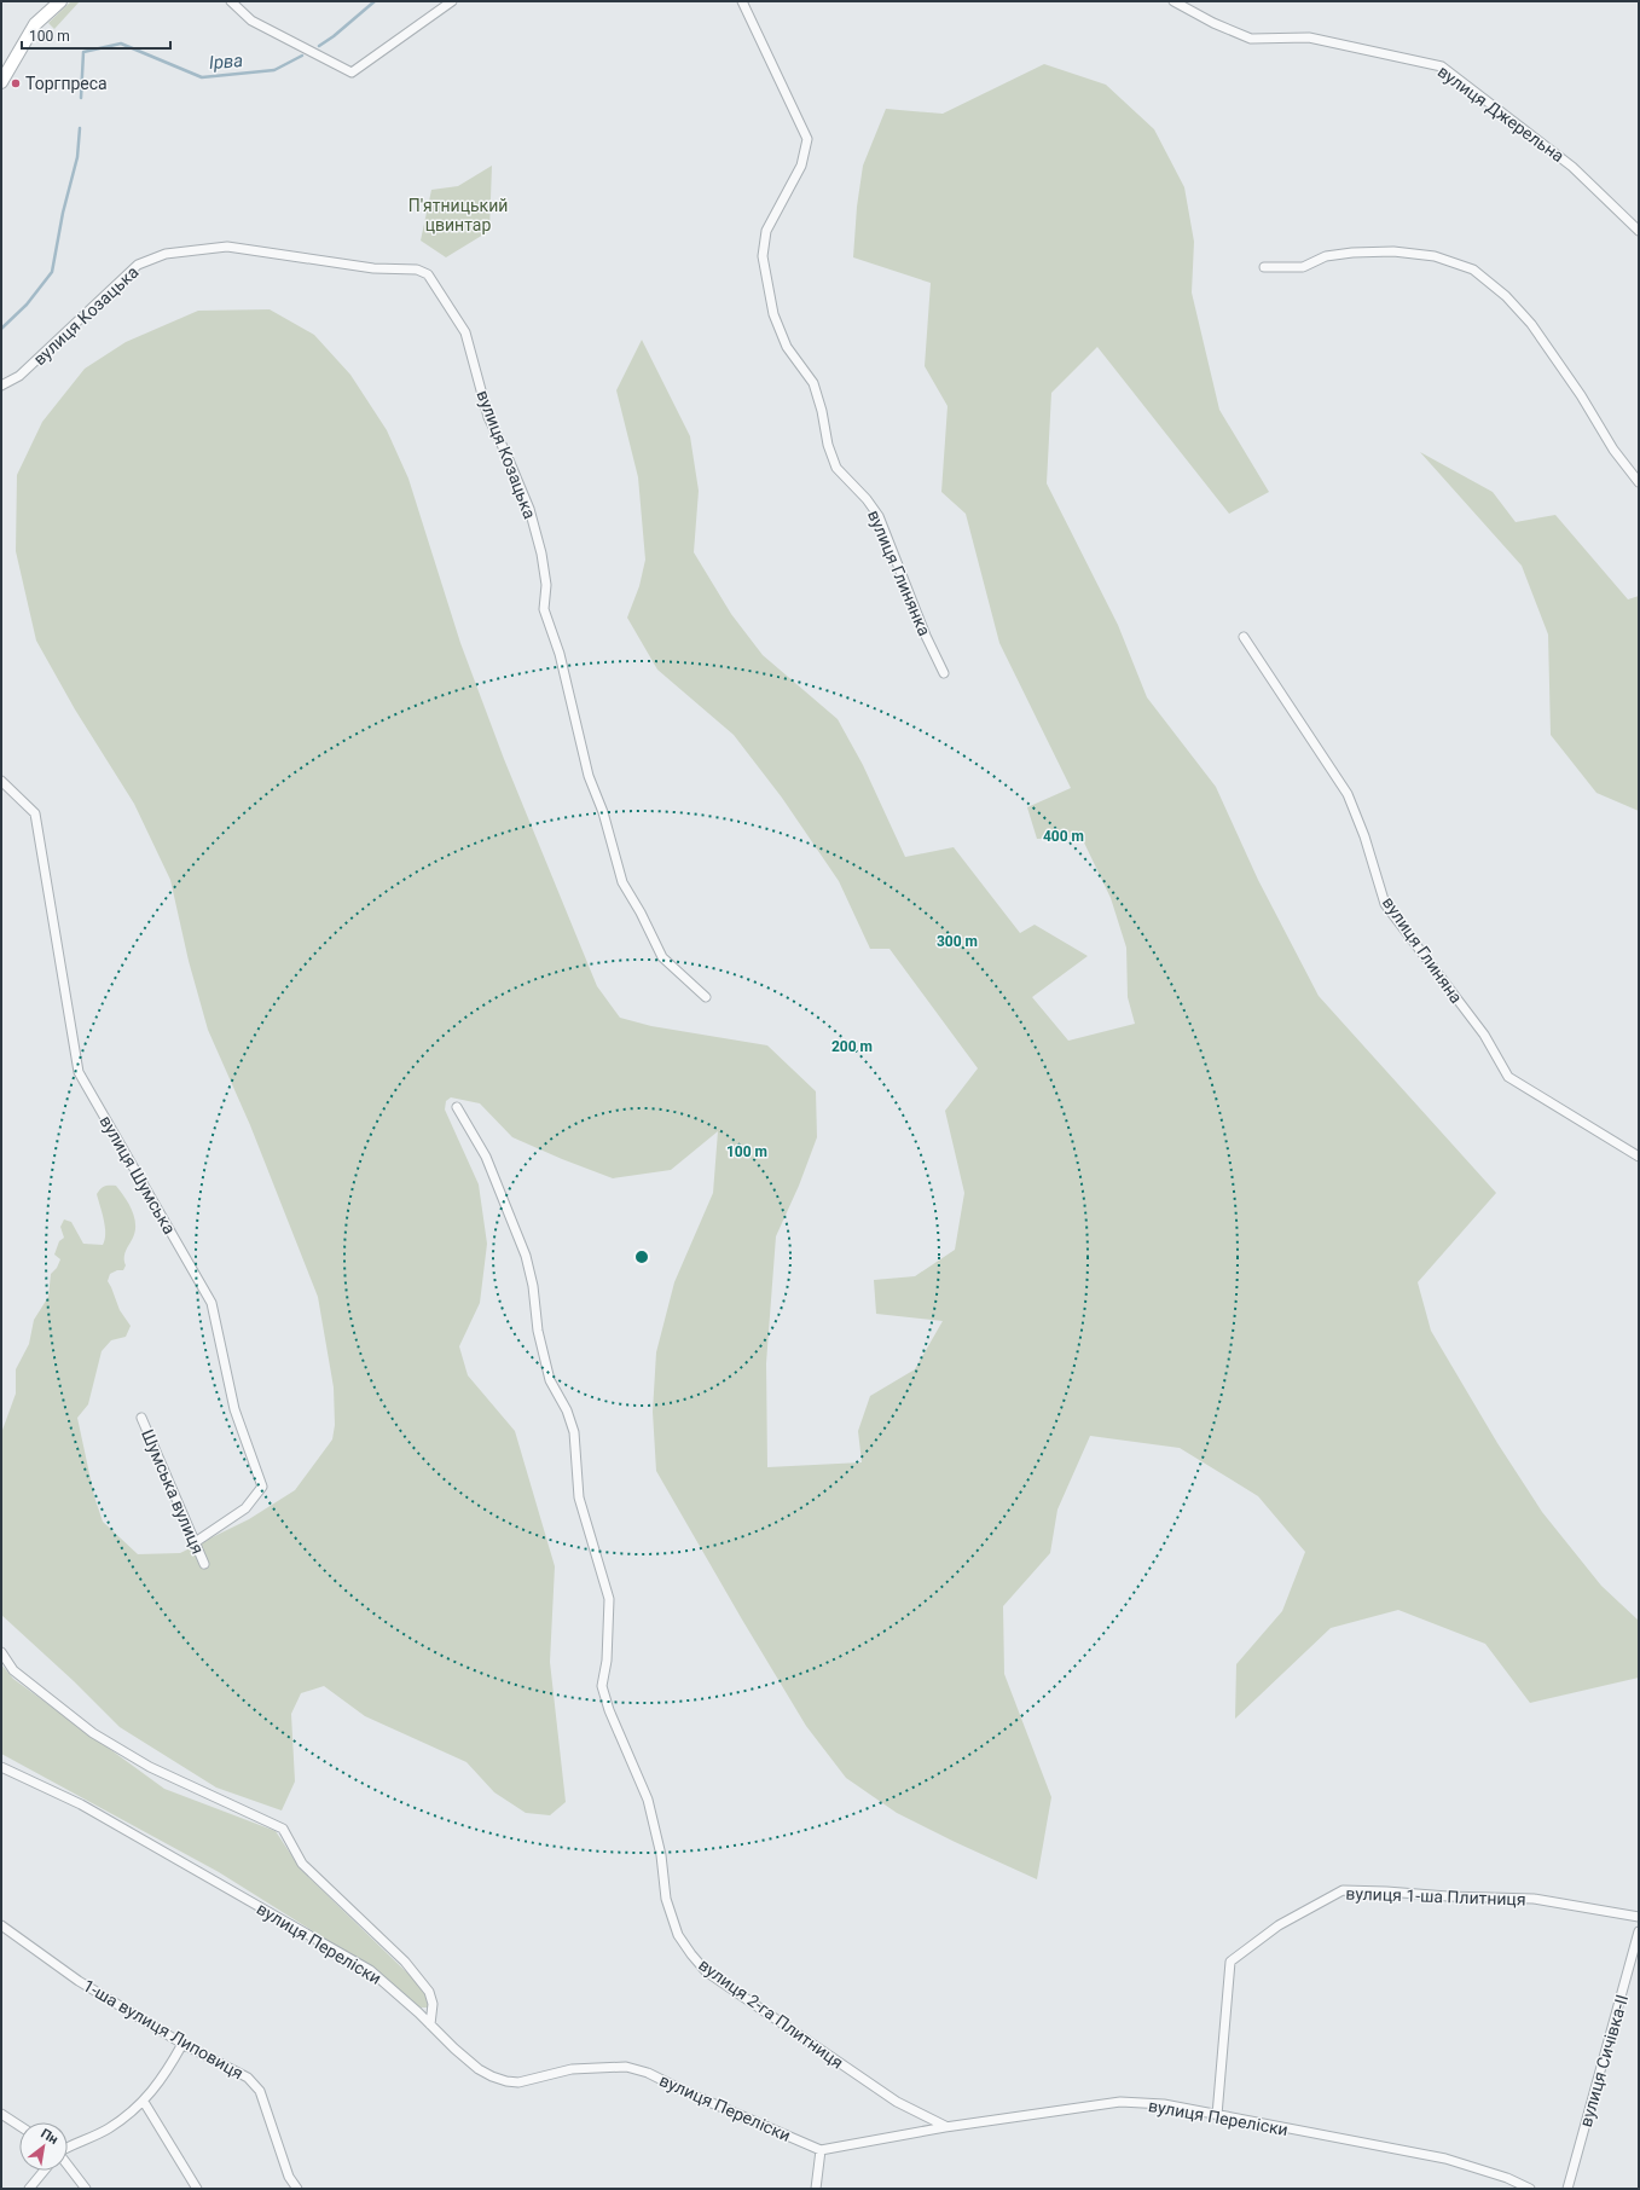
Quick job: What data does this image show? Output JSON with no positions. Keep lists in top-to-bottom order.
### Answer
{
  "streets": {
    "street": [
      "вулиця Джерельна",
      "вулиця Козацька",
      "вулиця Глинянка",
      "вулиця Глиняна",
      "вулиця Шумська",
      "Шумська вулиця",
      "вулиця 1-ша Плитниця",
      "вулиця Переліски",
      "вулиця 2-га Плитниця",
      "1-ша вулиця Липовиця",
      "вулиця Сичівка-II"
    ]
  },
  "crossings": [
    ["вулиця Шумська", "Шумська вулиця"],
    ["вулиця 1-ша Плитниця", "вулиця Переліски"],
    ["вулиця Переліски", "вулиця 2-га Плитниця"]
  ],
  "water": ["Ірва"],
  "parks": ["П'ятницький цвинтар"],
  "places": ["Торгпреса"],
  "scale_bar": "100 m",
  "north": "top right",
  "rings": [
    "400 m",
    "300 m",
    "200 m",
    "100 m"
  ]
}
